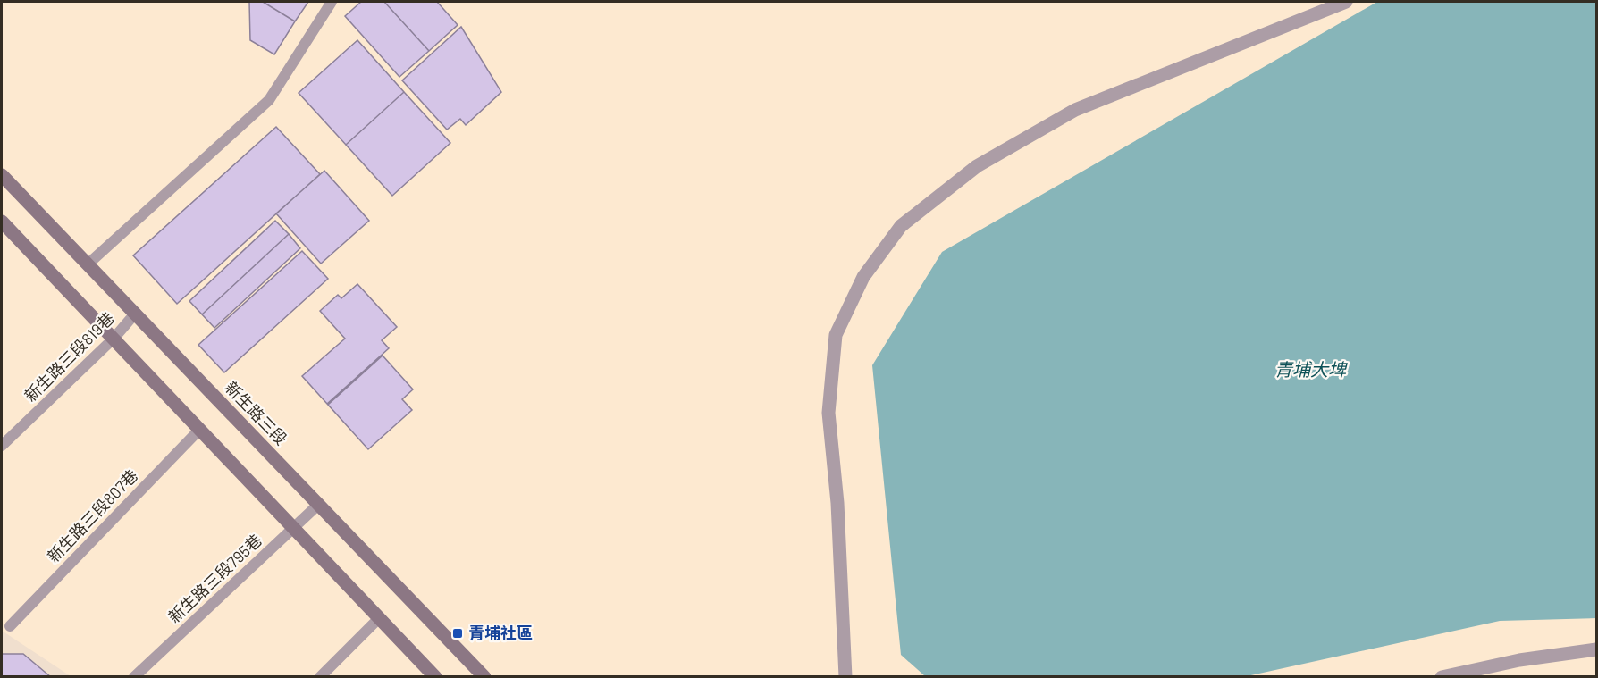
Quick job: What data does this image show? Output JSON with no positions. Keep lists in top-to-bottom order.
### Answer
{
  "streets": {
    "main road": ["新生路三段"],
    "lane": ["新生路三段819巷", "新生路三段807巷", "新生路三段795巷"]
  },
  "crossings": [
    ["新生路三段819巷", "新生路三段"],
    ["新生路三段", "新生路三段795巷"]
  ],
  "water": ["青埔大埤"],
  "places": {
    "transit": ["青埔社區"]
  }
}
